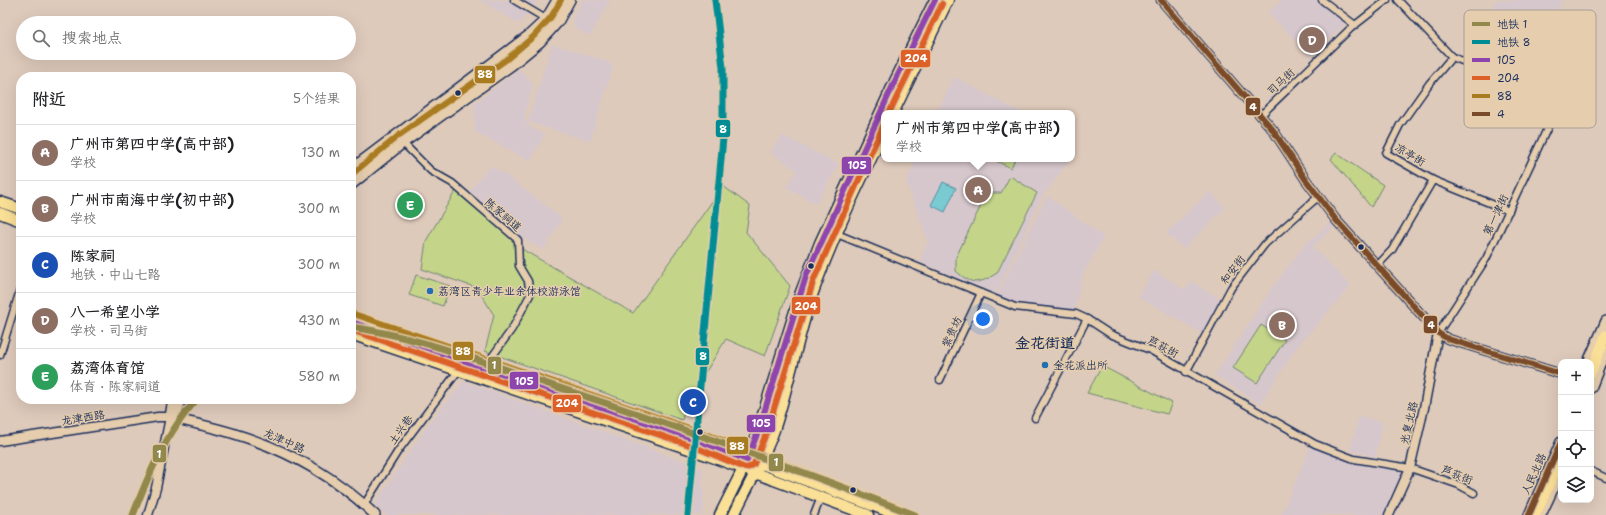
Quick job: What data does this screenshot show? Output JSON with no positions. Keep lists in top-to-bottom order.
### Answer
{
  "streets": {
    "main road": ["龙津中路", "人民北路"],
    "street": [
      "司马街",
      "凉亭街",
      "陈家祠道",
      "第一津街",
      "和安街",
      "紫贵坊",
      "芦荻街",
      "龙津西路",
      "光复北路",
      "土兴巷"
    ]
  },
  "crossings": [
    ["凉亭街", "第一津街"],
    ["第一津街", "光复北路"],
    ["和安街", "芦荻街"],
    ["紫贵坊", "芦荻街"],
    ["芦荻街", "光复北路"],
    ["龙津西路", "龙津中路"],
    ["土兴巷", "龙津中路"]
  ],
  "districts": ["金花街道"],
  "places": ["荔湾区青少年业余体校游泳馆", "金花派出所"],
  "lines": [
    "metro line 8",
    "transit line 105",
    "transit line 88",
    "transit line 4",
    "transit line 204",
    "metro line 1"
  ],
  "legend": [
    "地铁 1",
    "地铁 8",
    "105",
    "204",
    "88",
    "4"
  ],
  "page": {
    "search": "搜索地点",
    "pins": [
      "D",
      "A",
      "E",
      "B",
      "C"
    ],
    "heading": ["附近", "5个结果"],
    "popup": ["广州市第四中学(高中部)", "学校"],
    "list": [
      {
        "mark": "A",
        "name": "广州市第四中学(高中部)",
        "note": "学校",
        "value": "130 m"
      },
      {
        "mark": "B",
        "name": "广州市南海中学(初中部)",
        "note": "学校",
        "value": "300 m"
      },
      {
        "mark": "C",
        "name": "陈家祠",
        "note": "地铁 · 中山七路",
        "value": "300 m"
      },
      {
        "mark": "D",
        "name": "八一希望小学",
        "note": "学校 · 司马街",
        "value": "430 m"
      },
      {
        "mark": "E",
        "name": "荔湾体育馆",
        "note": "体育 · 陈家祠道",
        "value": "580 m"
      }
    ],
    "map_buttons": ["+", "−"]
  }
}
